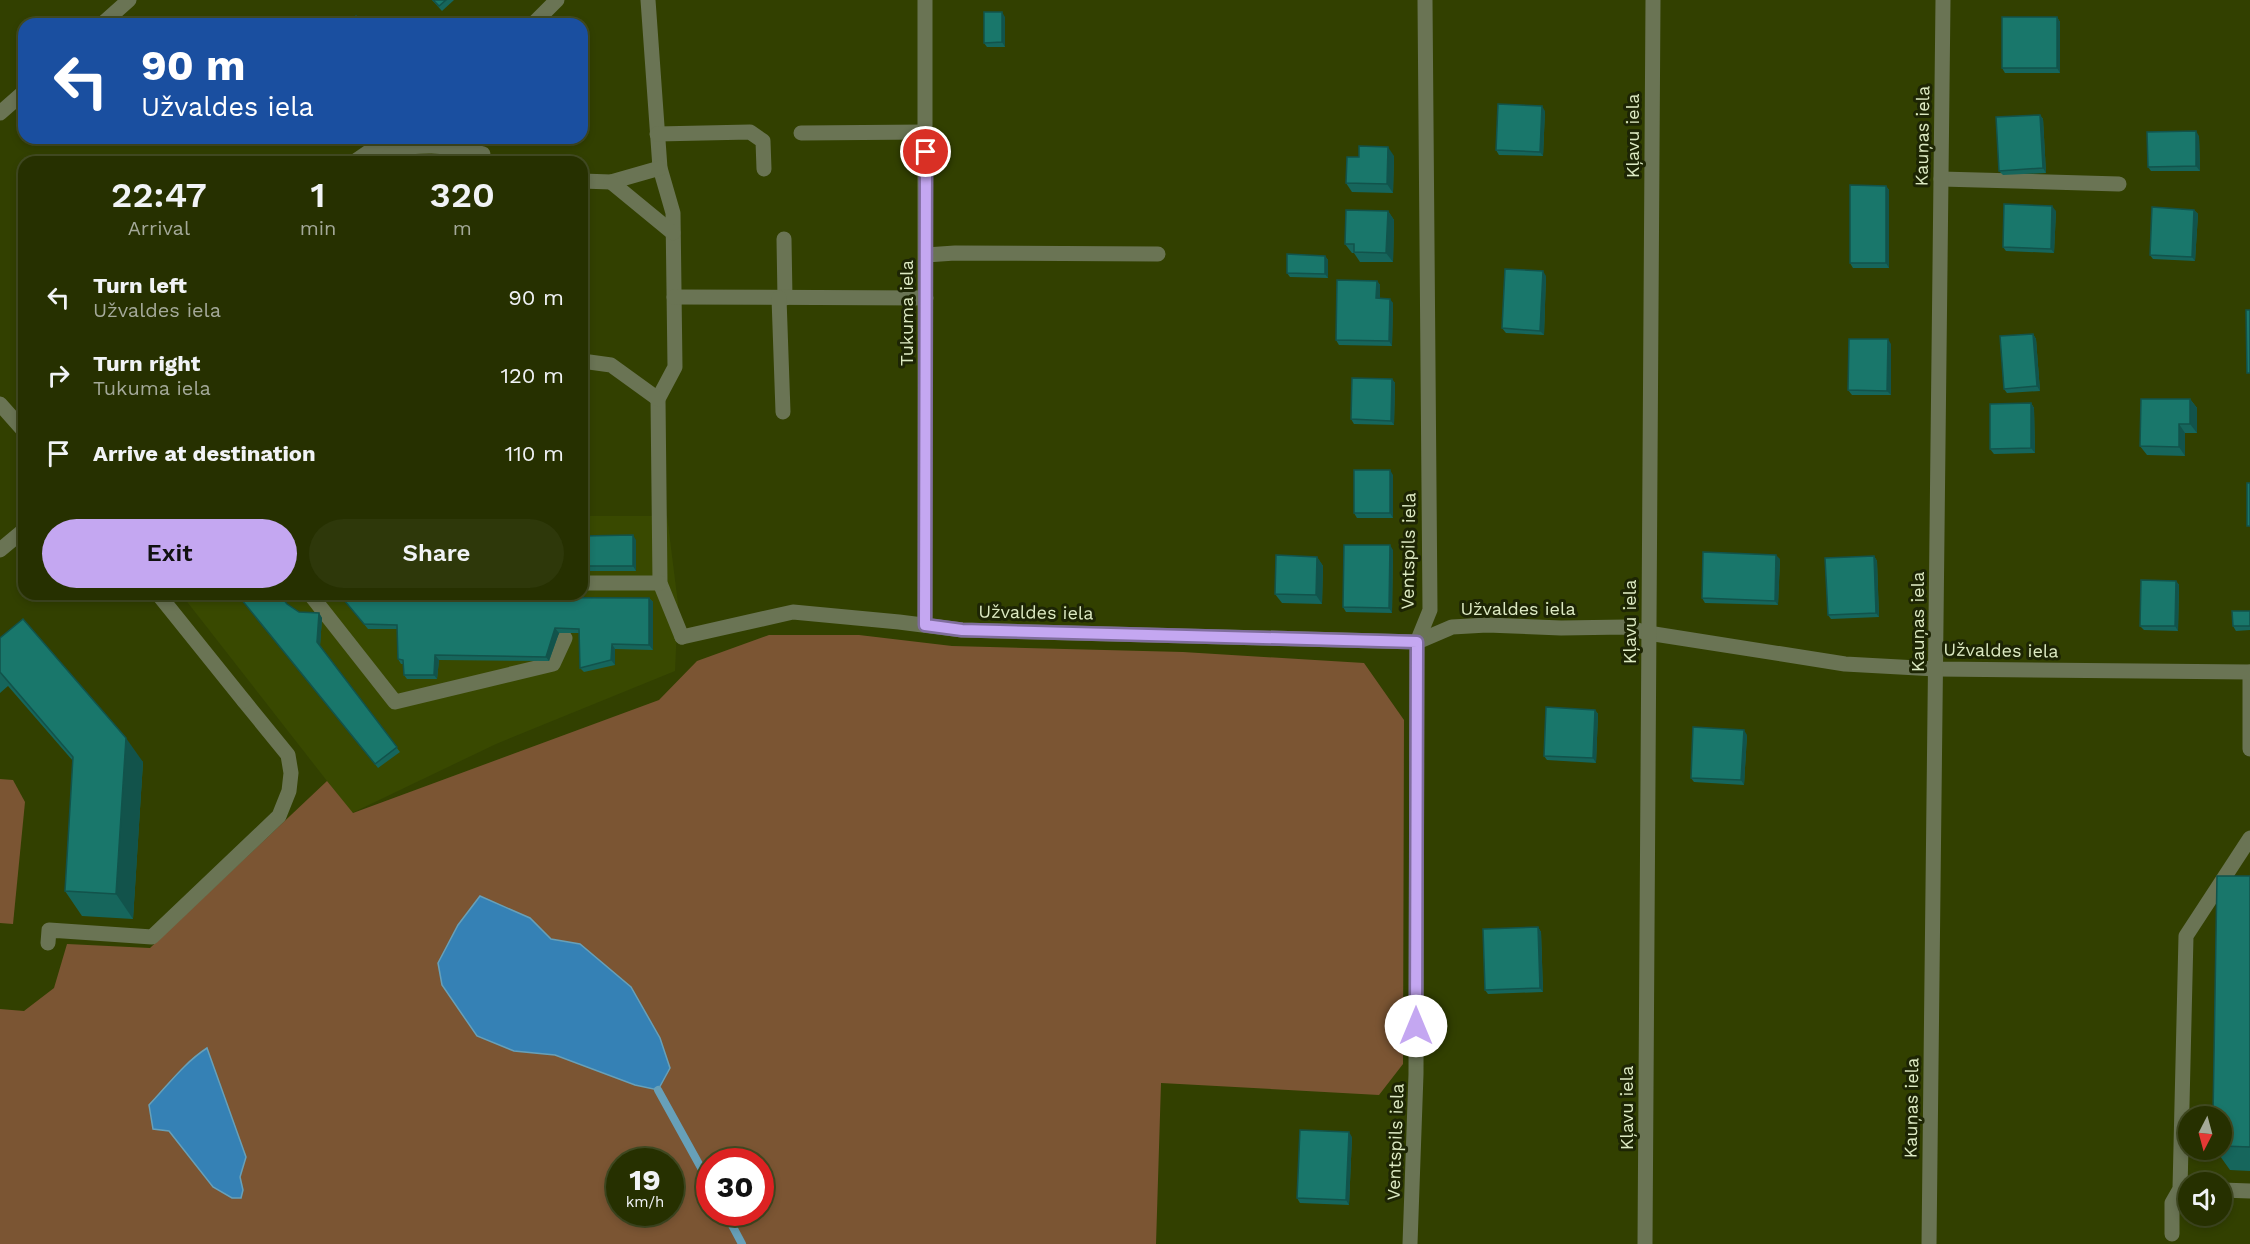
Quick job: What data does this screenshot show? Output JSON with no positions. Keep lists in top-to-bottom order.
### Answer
{
  "streets": {
    "street": [
      "Kļavu iela",
      "Kauņas iela",
      "Tukuma iela",
      "Ventspils iela",
      "Užvaldes iela"
    ]
  },
  "crossings": [
    ["Kļavu iela", "Užvaldes iela"],
    ["Kauņas iela", "Užvaldes iela"],
    ["Tukuma iela", "Užvaldes iela"],
    ["Ventspils iela", "Užvaldes iela"]
  ],
  "north": "bottom",
  "page": {
    "turn": ["90 m", "Užvaldes iela"],
    "eta": [
      "22:47",
      "Arrival",
      "1",
      "min",
      "320",
      "m"
    ],
    "list": [
      {
        "name": "Turn left",
        "note": "Užvaldes iela",
        "value": "90 m"
      },
      {
        "name": "Turn right",
        "note": "Tukuma iela",
        "value": "120 m"
      },
      {
        "name": "Arrive at destination",
        "value": "110 m"
      }
    ],
    "buttons": ["Exit", "Share"],
    "speed": "19 km/h",
    "limit": "30"
  }
}
